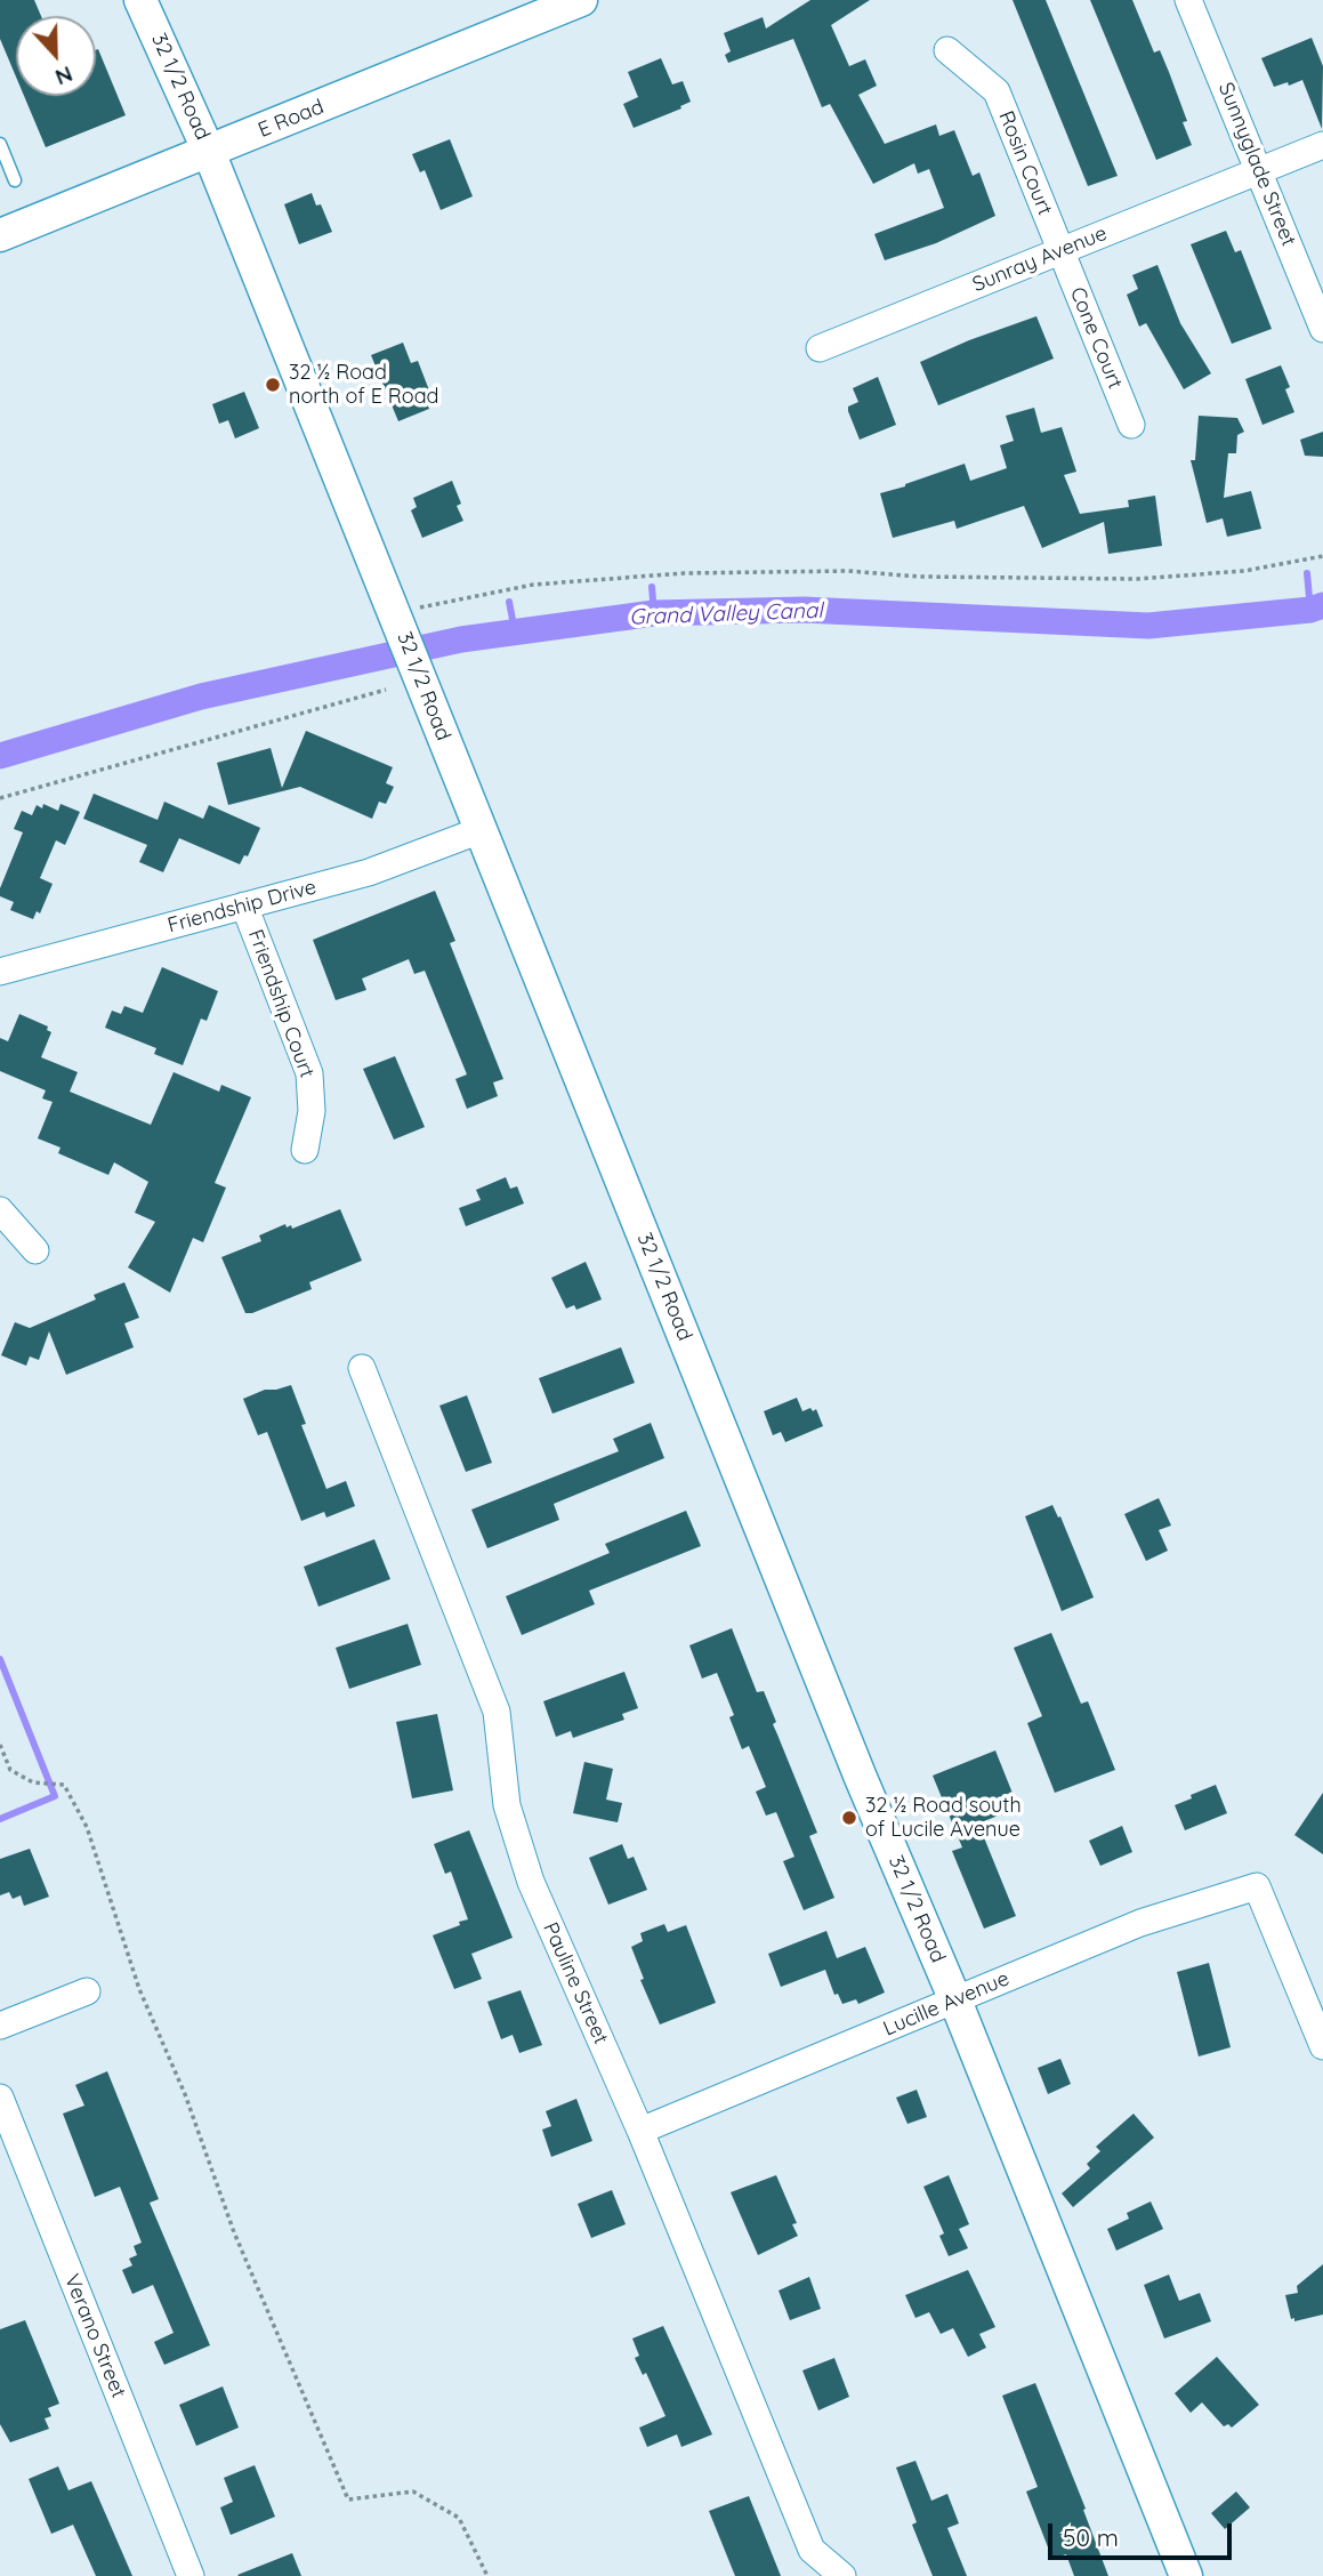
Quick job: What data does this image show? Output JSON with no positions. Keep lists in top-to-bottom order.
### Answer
{
  "streets": {
    "street": [
      "32 1/2 Road",
      "E Road",
      "Rosin Court",
      "Sunnyglade Street",
      "Sunray Avenue",
      "Cone Court",
      "Friendship Drive",
      "Friendship Court",
      "Pauline Street",
      "Lucille Avenue",
      "Verano Street"
    ]
  },
  "crossings": [
    ["32 1/2 Road", "E Road"],
    ["32 1/2 Road", "Friendship Drive"],
    ["32 1/2 Road", "Lucille Avenue"],
    ["Rosin Court", "Sunray Avenue"],
    ["Rosin Court", "Cone Court"],
    ["Sunnyglade Street", "Sunray Avenue"],
    ["Sunray Avenue", "Cone Court"],
    ["Friendship Drive", "Friendship Court"],
    ["Pauline Street", "Lucille Avenue"]
  ],
  "water": ["Grand Valley Canal"],
  "places": ["32 ½ Road north of E Road", "32 ½ Road south of Lucile Avenue"],
  "scale_bar": "50 m",
  "north": "bottom"
}
